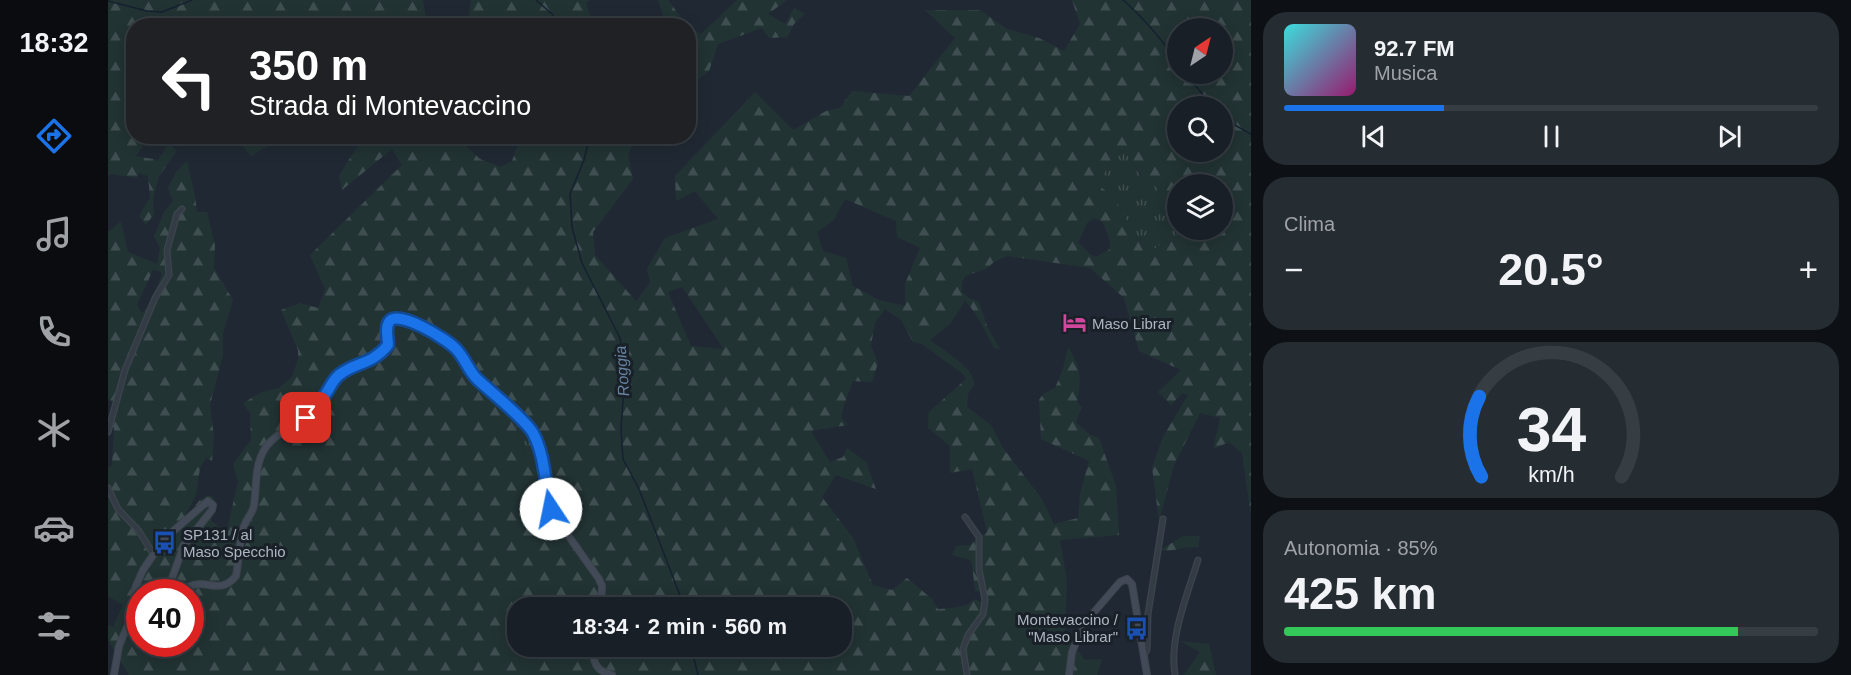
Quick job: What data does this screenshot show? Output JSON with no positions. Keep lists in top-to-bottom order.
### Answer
{
  "water": ["Roggia"],
  "places": {
    "hotel": ["Maso Librar"],
    "bus stop": ["SP131 / al Maso Specchio", "Montevaccino / \"Maso Librar\""]
  },
  "north": "top right",
  "page": {
    "tabs": "18:32",
    "turn": ["350 m", "Strada di Montevaccino"],
    "song": ["92.7 FM", "Musica"],
    "tile": [
      "Clima",
      ["Autonomia · 85%", "425 km"]
    ],
    "heat": ["−", "20.5°", "+"],
    "limit": "40",
    "trip": "18:34 · 2 min · 560 m",
    "gauge": ["34", "km/h"]
  }
}
